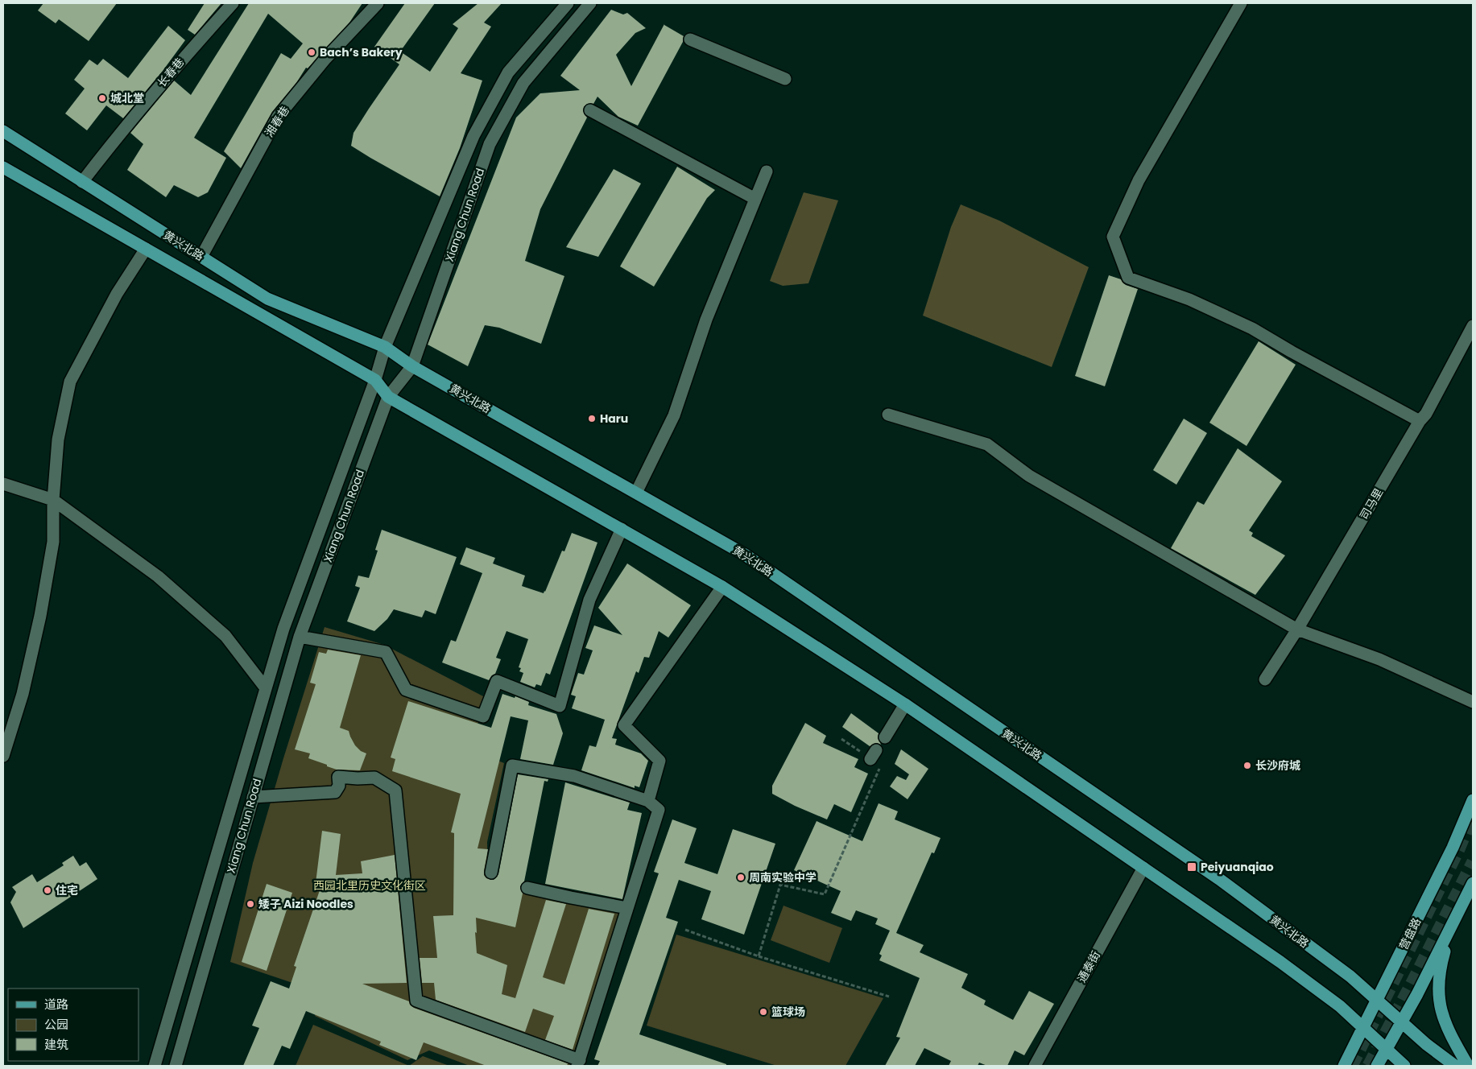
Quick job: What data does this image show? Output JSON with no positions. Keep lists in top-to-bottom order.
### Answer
{
  "streets": {
    "main road": ["黄兴北路", "营盘路"],
    "street": [
      "长春巷",
      "湘春巷",
      "Xiang Chun Road",
      "司马里",
      "通泰街"
    ]
  },
  "crossings": [
    ["长春巷", "黄兴北路"],
    ["湘春巷", "黄兴北路"],
    ["Xiang Chun Road", "黄兴北路"],
    ["黄兴北路", "营盘路"],
    ["黄兴北路", "通泰街"]
  ],
  "parks": ["西园北里历史文化街区"],
  "places": {
    "other": [
      "Bach’s Bakery",
      "城北堂",
      "Haru",
      "长沙府城",
      "周南实验中学",
      "住宅",
      "矮子 Aizi Noodles",
      "篮球场"
    ],
    "transit": ["Peiyuanqiao"]
  },
  "legend": ["道路", "公园", "建筑"]
}
